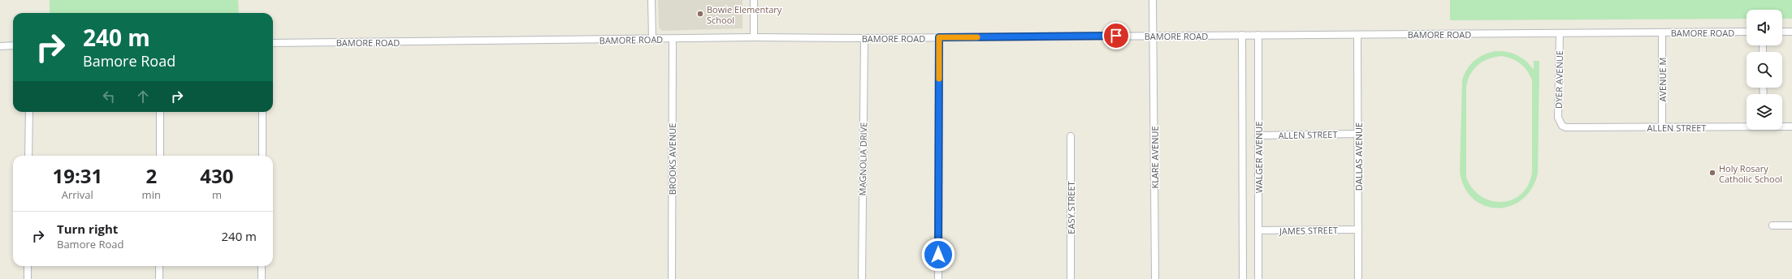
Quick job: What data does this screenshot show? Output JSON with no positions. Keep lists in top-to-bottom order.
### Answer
{
  "streets": {
    "street": [
      "BAMORE ROAD",
      "DYER AVENUE",
      "AVENUE M",
      "ALLEN STREET",
      "DALLAS AVENUE",
      "KLARE AVENUE",
      "WALGER AVENUE",
      "BROOKS AVENUE",
      "MAGNOLIA DRIVE",
      "EASY STREET",
      "JAMES STREET"
    ]
  },
  "crossings": [
    ["BAMORE ROAD", "DYER AVENUE"],
    ["BAMORE ROAD", "AVENUE M"],
    ["BAMORE ROAD", "DALLAS AVENUE"],
    ["BAMORE ROAD", "KLARE AVENUE"],
    ["BAMORE ROAD", "WALGER AVENUE"],
    ["BAMORE ROAD", "BROOKS AVENUE"],
    ["BAMORE ROAD", "MAGNOLIA DRIVE"],
    ["DYER AVENUE", "ALLEN STREET"],
    ["AVENUE M", "ALLEN STREET"],
    ["ALLEN STREET", "DALLAS AVENUE"],
    ["ALLEN STREET", "WALGER AVENUE"],
    ["DALLAS AVENUE", "JAMES STREET"],
    ["WALGER AVENUE", "JAMES STREET"]
  ],
  "places": ["Bowie Elementary School", "Holy Rosary Catholic School"],
  "page": {
    "turn": ["240 m", "Bamore Road"],
    "eta": [
      "19:31",
      "Arrival",
      "2",
      "min",
      "430",
      "m"
    ],
    "list": [
      {
        "name": "Turn right",
        "note": "Bamore Road",
        "value": "240 m"
      }
    ]
  }
}
